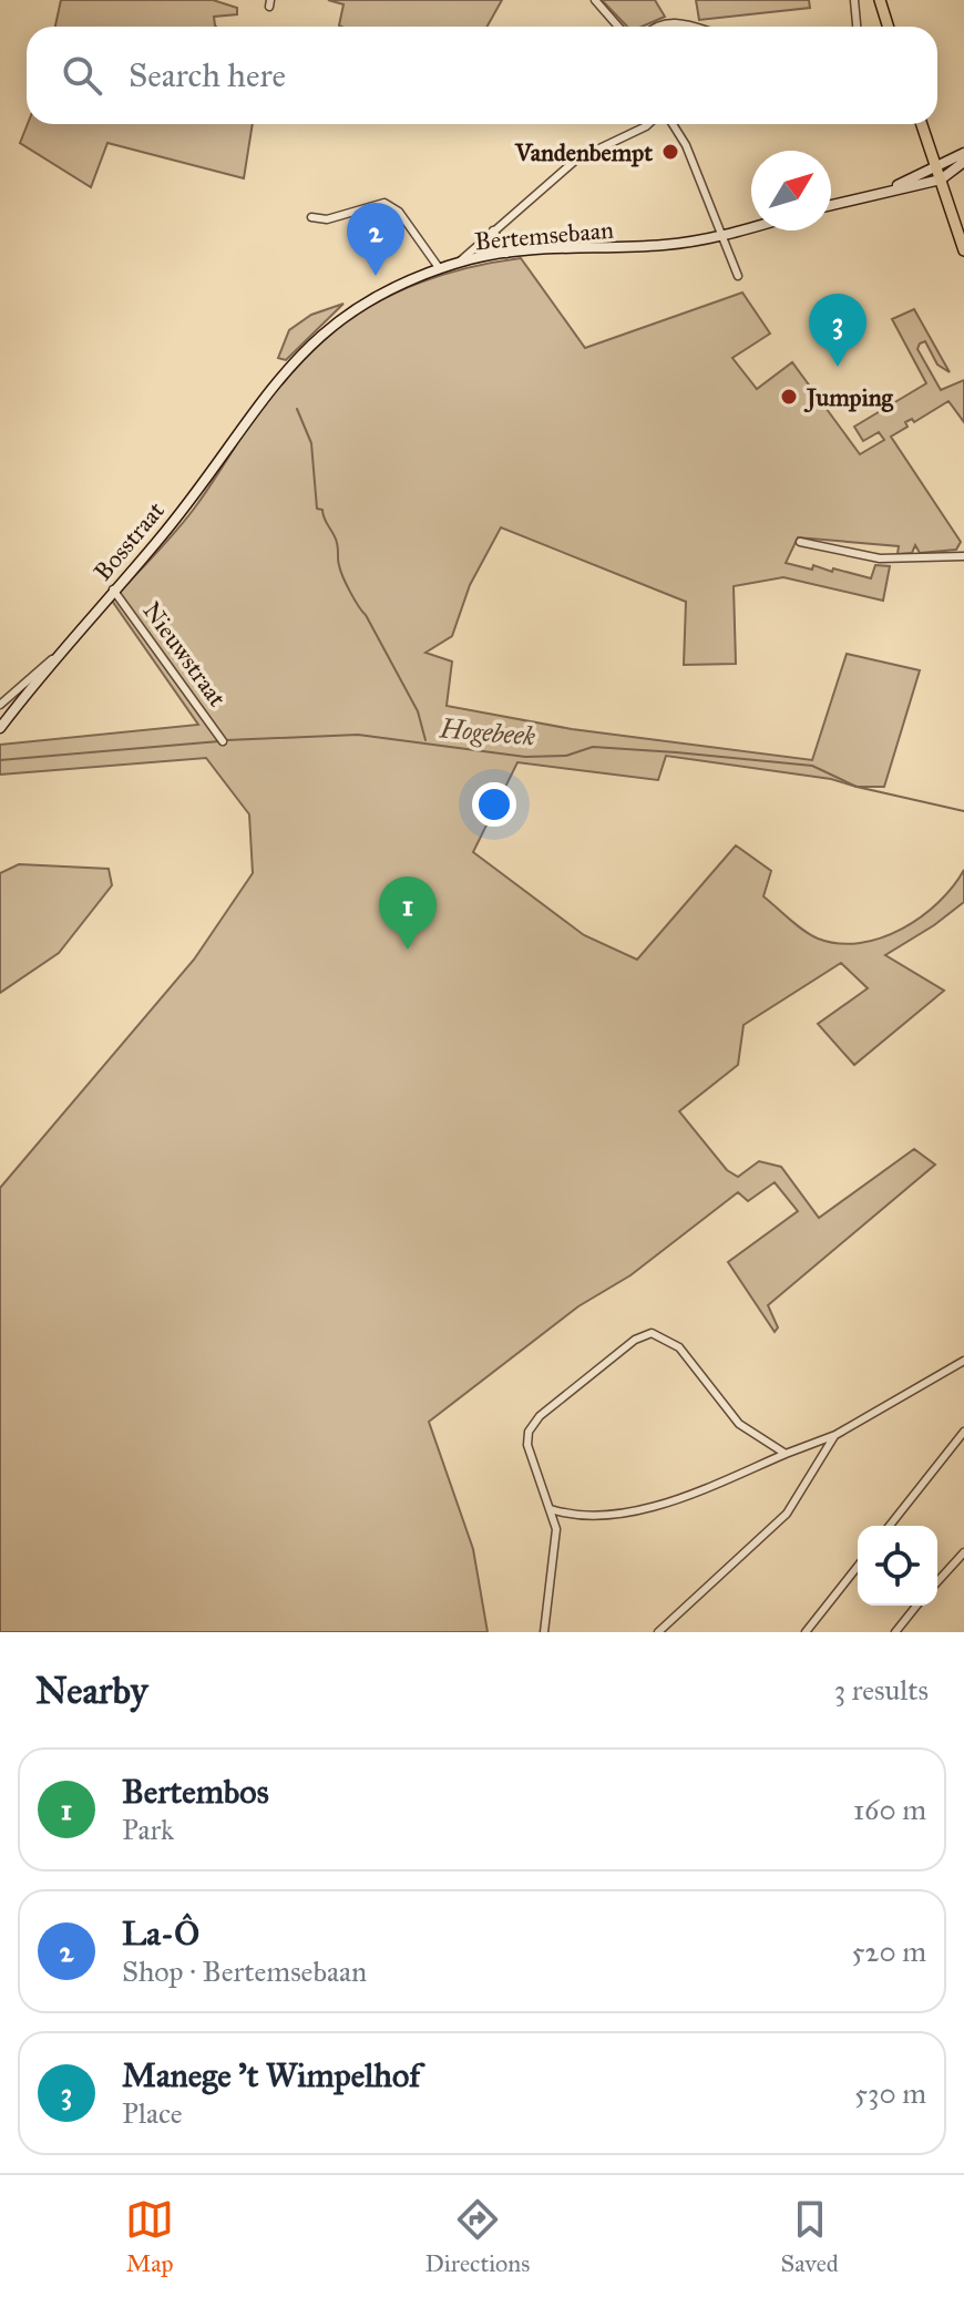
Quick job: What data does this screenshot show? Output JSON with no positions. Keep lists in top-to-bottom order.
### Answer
{
  "streets": {
    "street": ["Bertemsebaan", "Bosstraat", "Nieuwstraat"]
  },
  "crossings": [
    ["Bertemsebaan", "Bosstraat"],
    ["Bosstraat", "Nieuwstraat"]
  ],
  "water": ["Hogebeek"],
  "places": ["Vandenbempt", "Jumping"],
  "north": "top right",
  "page": {
    "search": "Search here",
    "pins": ["2", "3", "1"],
    "heading": ["Nearby", "3 results"],
    "list": [
      {
        "mark": "1",
        "name": "Bertembos",
        "note": "Park",
        "value": "160 m"
      },
      {
        "mark": "2",
        "name": "La-Ô",
        "note": "Shop · Bertemsebaan",
        "value": "520 m"
      },
      {
        "mark": "3",
        "name": "Manege 't Wimpelhof",
        "note": "Place",
        "value": "530 m"
      }
    ],
    "nav": ["Map", "Directions", "Saved"]
  }
}
